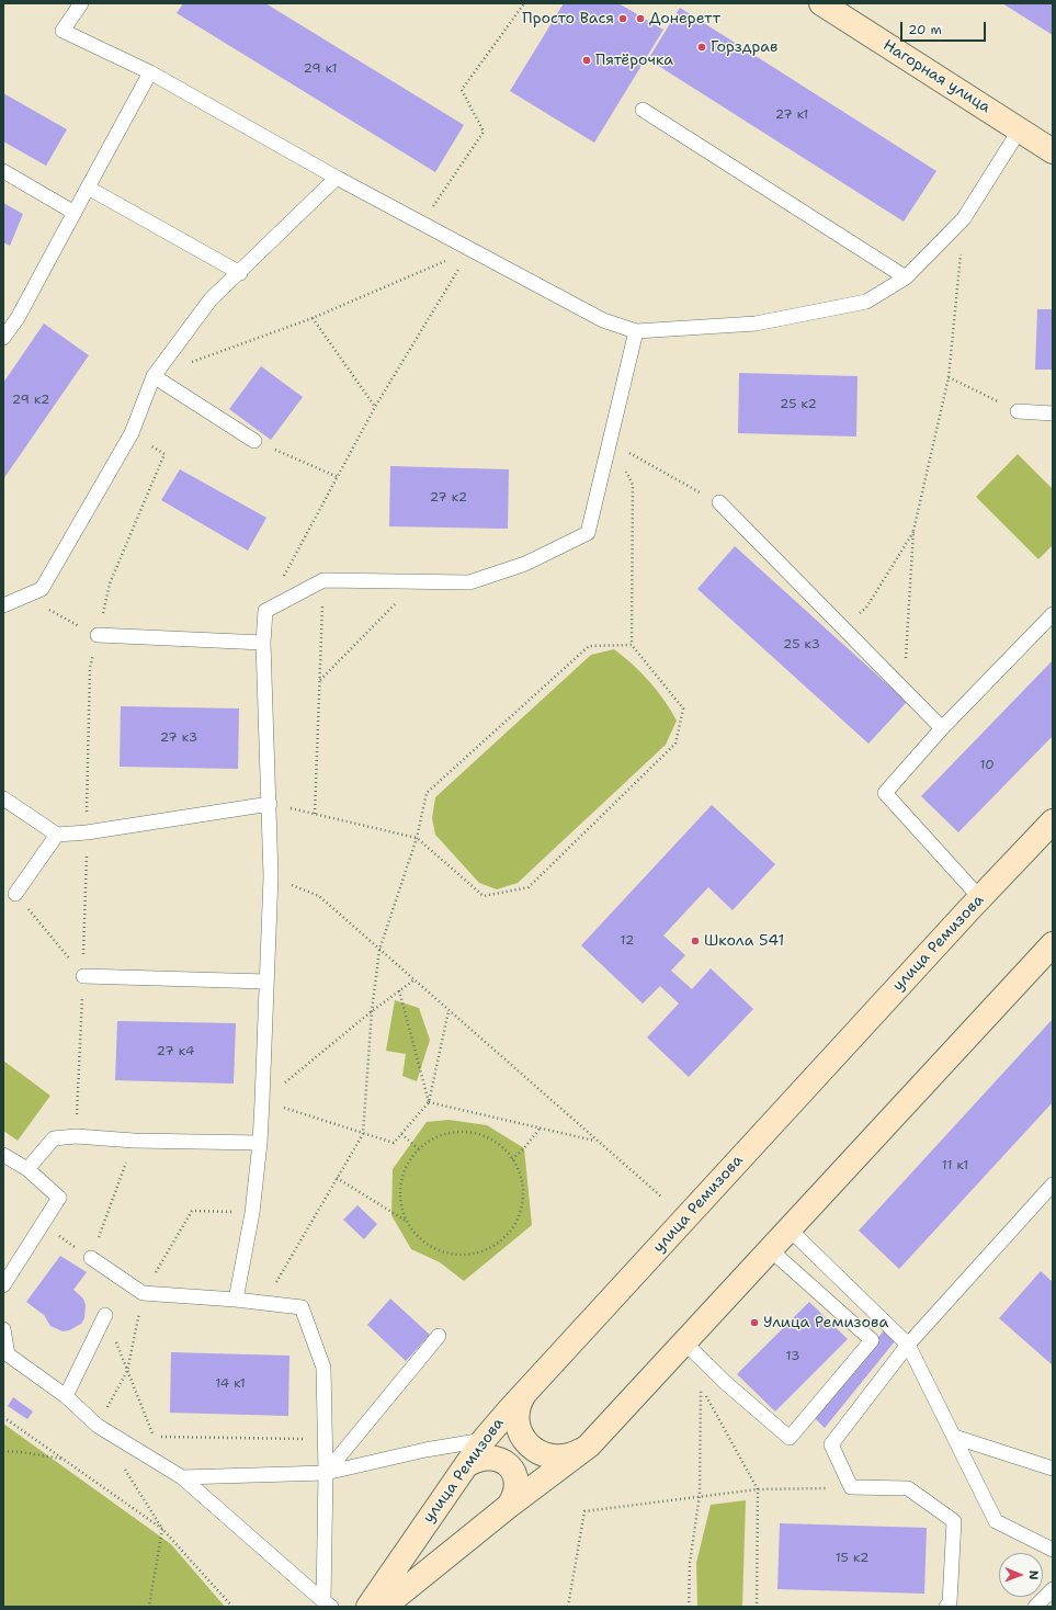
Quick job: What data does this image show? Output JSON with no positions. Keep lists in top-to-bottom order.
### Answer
{
  "streets": {
    "street": ["Нагорная улица", "улица Ремизова"]
  },
  "places": [
    "Просто Вася",
    "Донеретт",
    "Горздрав",
    "Пятёрочка",
    "Школа 541",
    "Улица Ремизова"
  ],
  "house_numbers": [
    "29 к1",
    "27 к1",
    "29 к2",
    "25 к2",
    "27 к2",
    "25 к3",
    "27 к3",
    "10",
    "12",
    "27 к4",
    "11 к1",
    "13",
    "14 к1",
    "15 к2"
  ],
  "scale_bar": "20 m",
  "north": "right"
}
